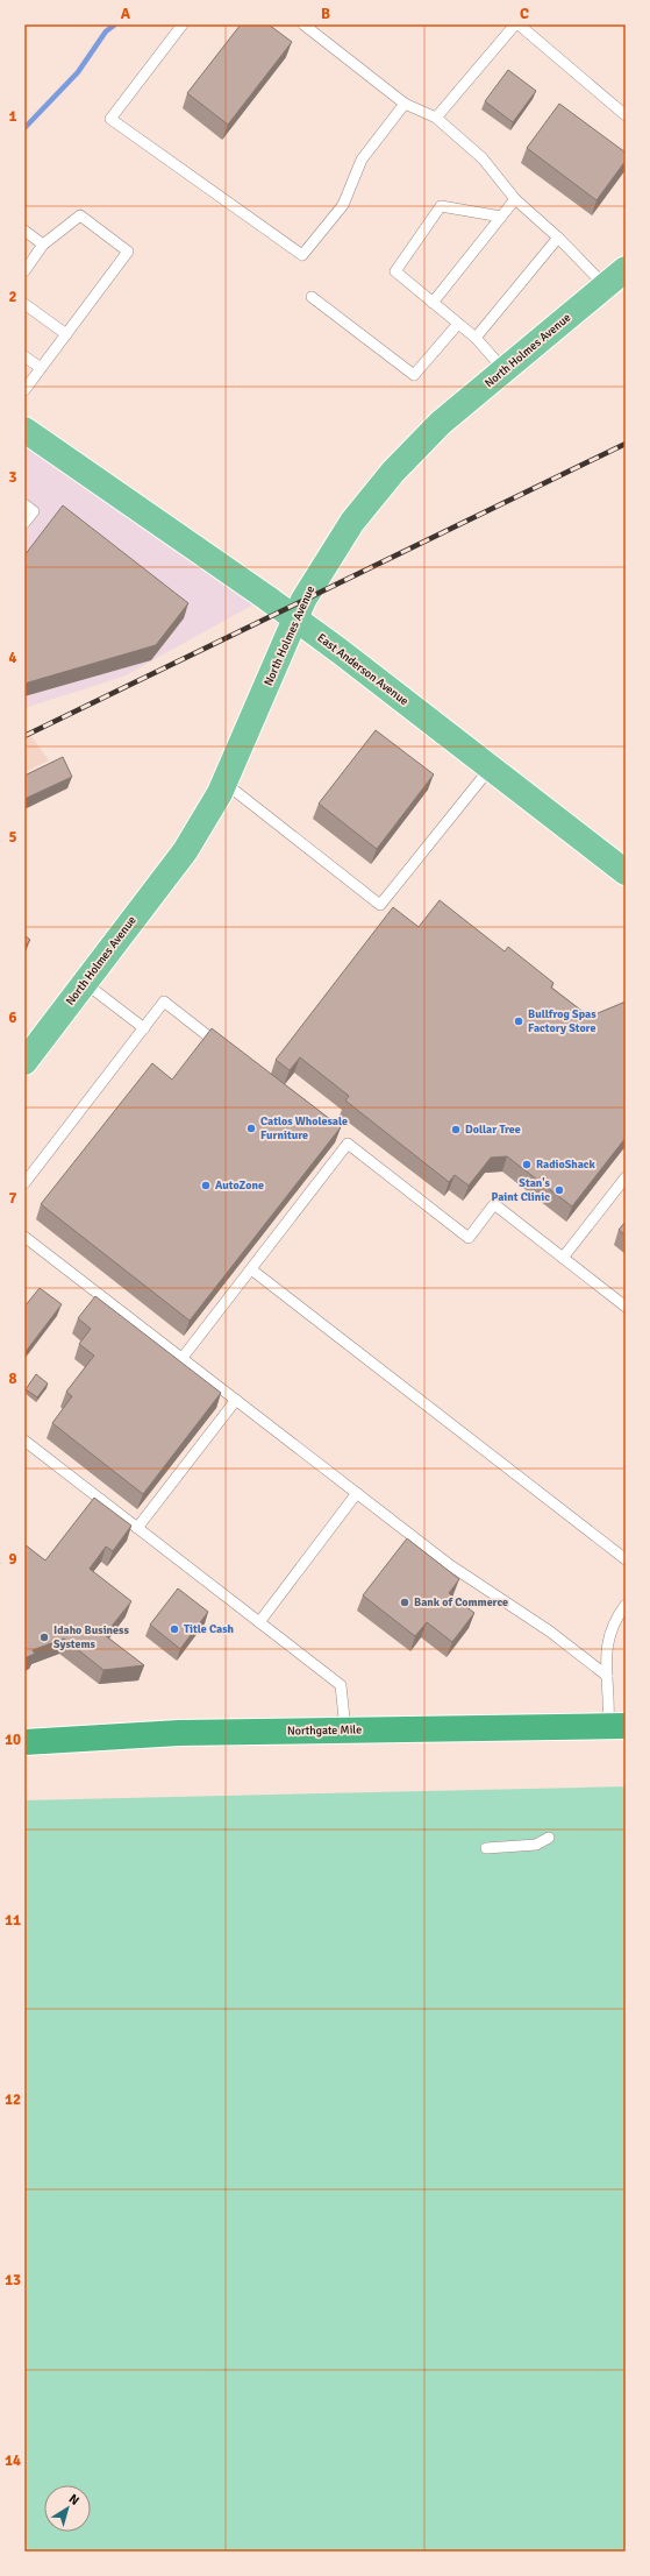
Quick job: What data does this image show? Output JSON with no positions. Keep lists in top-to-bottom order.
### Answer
{
  "streets": {
    "highway": ["Northgate Mile"],
    "main road": ["North Holmes Avenue", "East Anderson Avenue"]
  },
  "crossings": [
    ["North Holmes Avenue", "East Anderson Avenue"]
  ],
  "places": [
    "Bullfrog Spas Factory Store",
    "Catlos Wholesale Furniture",
    "Dollar Tree",
    "RadioShack",
    "AutoZone",
    "Stan's Paint Clinic",
    "Bank of Commerce",
    "Title Cash",
    "Idaho Business Systems"
  ],
  "north": "top right",
  "grid": {
    "columns": ["A", "B", "C"],
    "rows": [
      "1",
      "2",
      "3",
      "4",
      "5",
      "6",
      "7",
      "8",
      "9",
      "10",
      "11",
      "12",
      "13",
      "14"
    ]
  }
}
